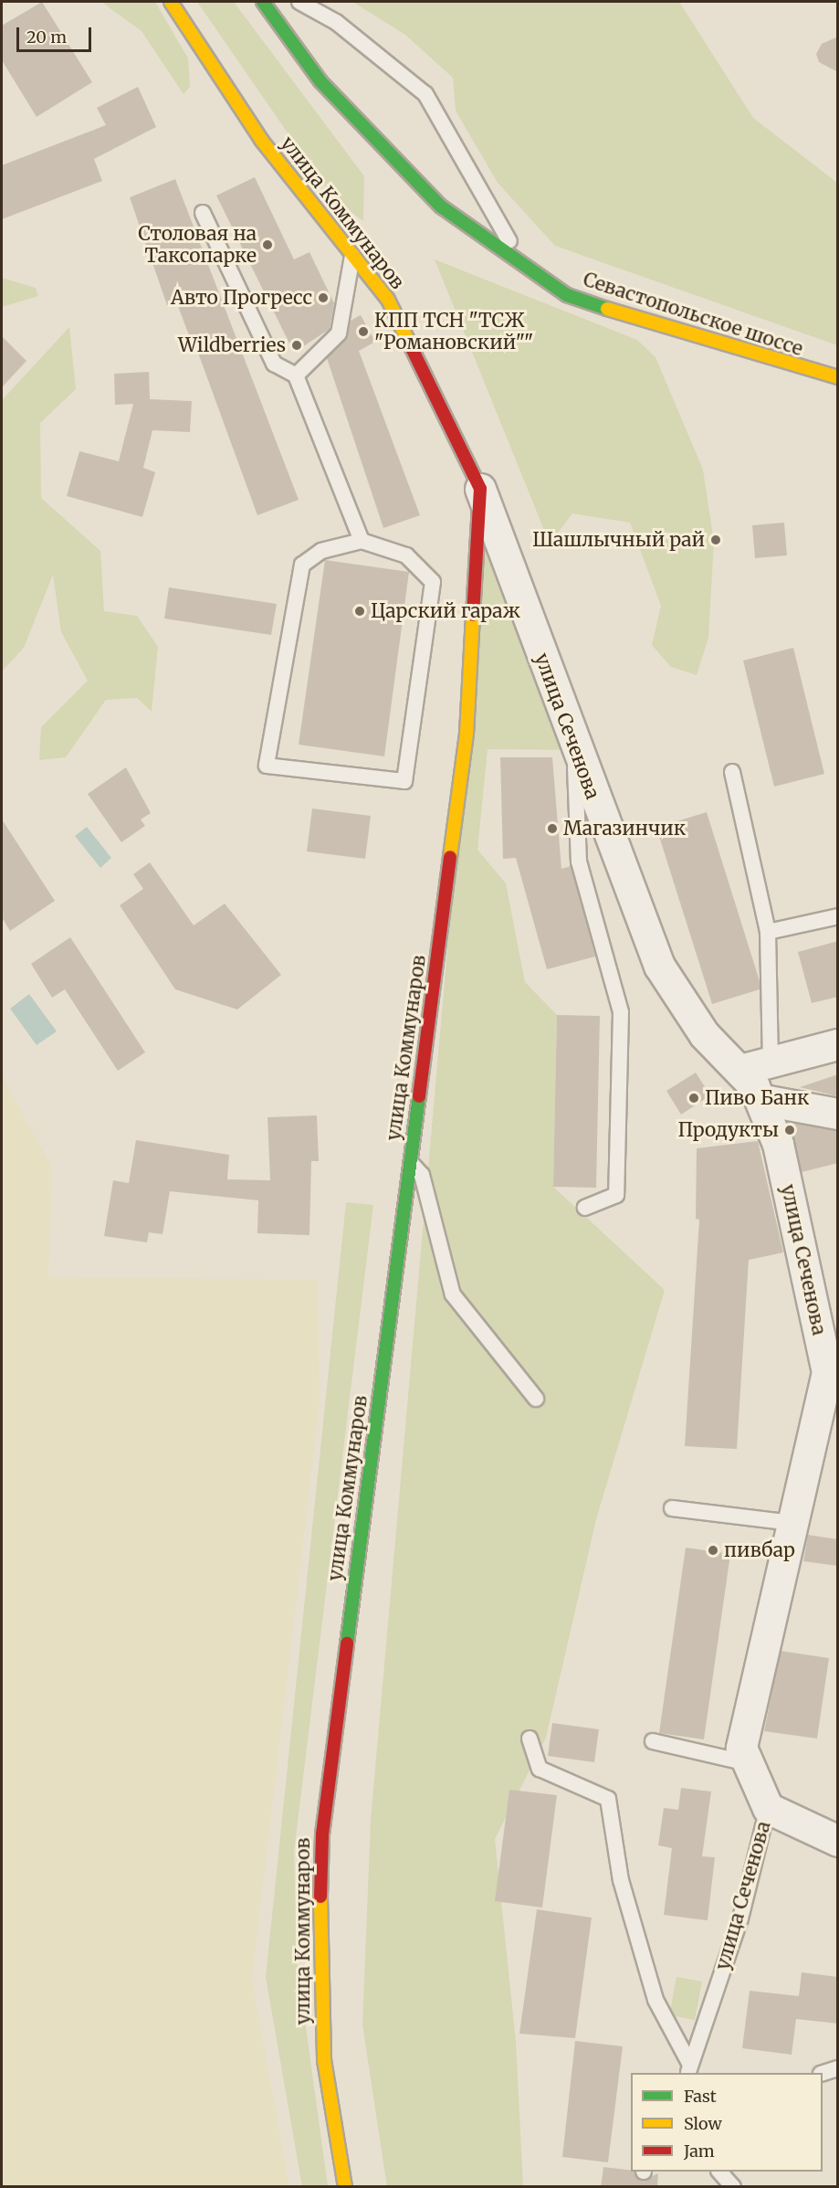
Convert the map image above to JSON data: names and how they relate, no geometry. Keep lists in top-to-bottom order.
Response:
{
  "streets": {
    "main road": ["улица Коммунаров", "Севастопольское шоссе"],
    "street": ["улица Сеченова"]
  },
  "crossings": [
    ["улица Коммунаров", "улица Сеченова"]
  ],
  "places": [
    "Столовая на Таксопарке",
    "Авто Прогресс",
    "КПП ТСН \"ТСЖ \"Романовский\"\"",
    "Wildberries",
    "Шашлычный рай",
    "Царский гараж",
    "Магазинчик",
    "Пиво Банк",
    "Продукты",
    "пивбар"
  ],
  "legend": ["Fast", "Slow", "Jam"],
  "scale_bar": "20 m"
}
